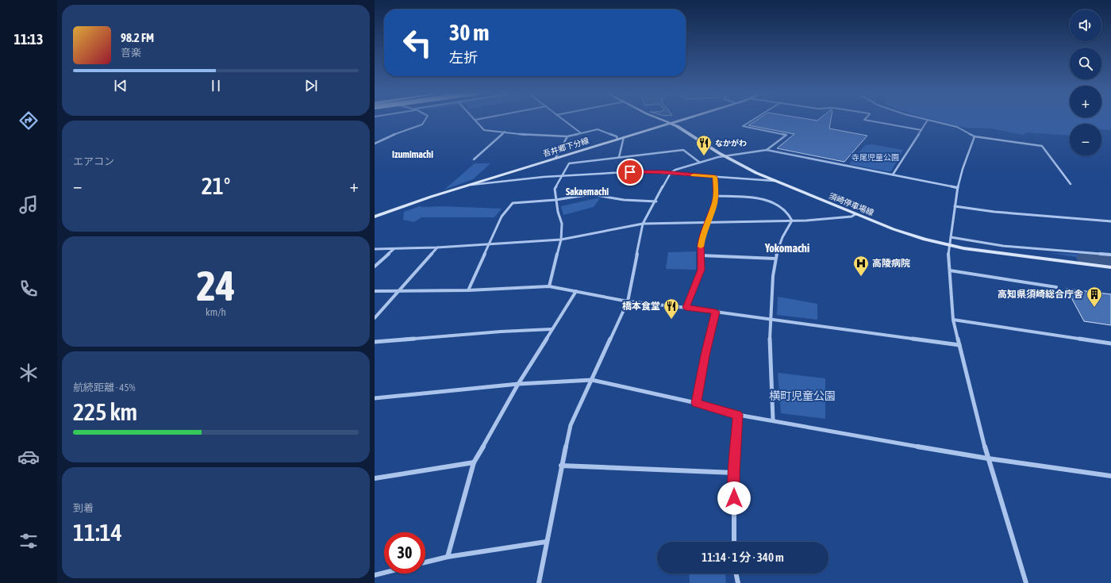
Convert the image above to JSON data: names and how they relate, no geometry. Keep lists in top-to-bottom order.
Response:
{
  "streets": {
    "main road": ["吾井郷下分線", "須崎停車場線"]
  },
  "crossings": [
    ["吾井郷下分線", "須崎停車場線"]
  ],
  "districts": ["Izumimachi", "Sakaemachi", "Yokomachi"],
  "parks": ["寺尾児童公園", "横町児童公園"],
  "places": {
    "restaurant": ["なかがわ", "橋本食堂"],
    "hospital": ["高陵病院"],
    "building": ["高知県須崎総合庁舎"]
  },
  "page": {
    "tabs": "11:13",
    "map_buttons": ["+", "−"],
    "turn": ["30 m", "左折"],
    "song": ["98.2 FM", "音楽"],
    "tile": [
      "エアコン",
      ["24", "km/h"],
      ["航続距離 · 45%", "225 km"],
      ["到着", "11:14"]
    ],
    "heat": ["−", "21°", "+"],
    "limit": "30",
    "trip": "11:14 · 1 分 · 340 m"
  }
}
